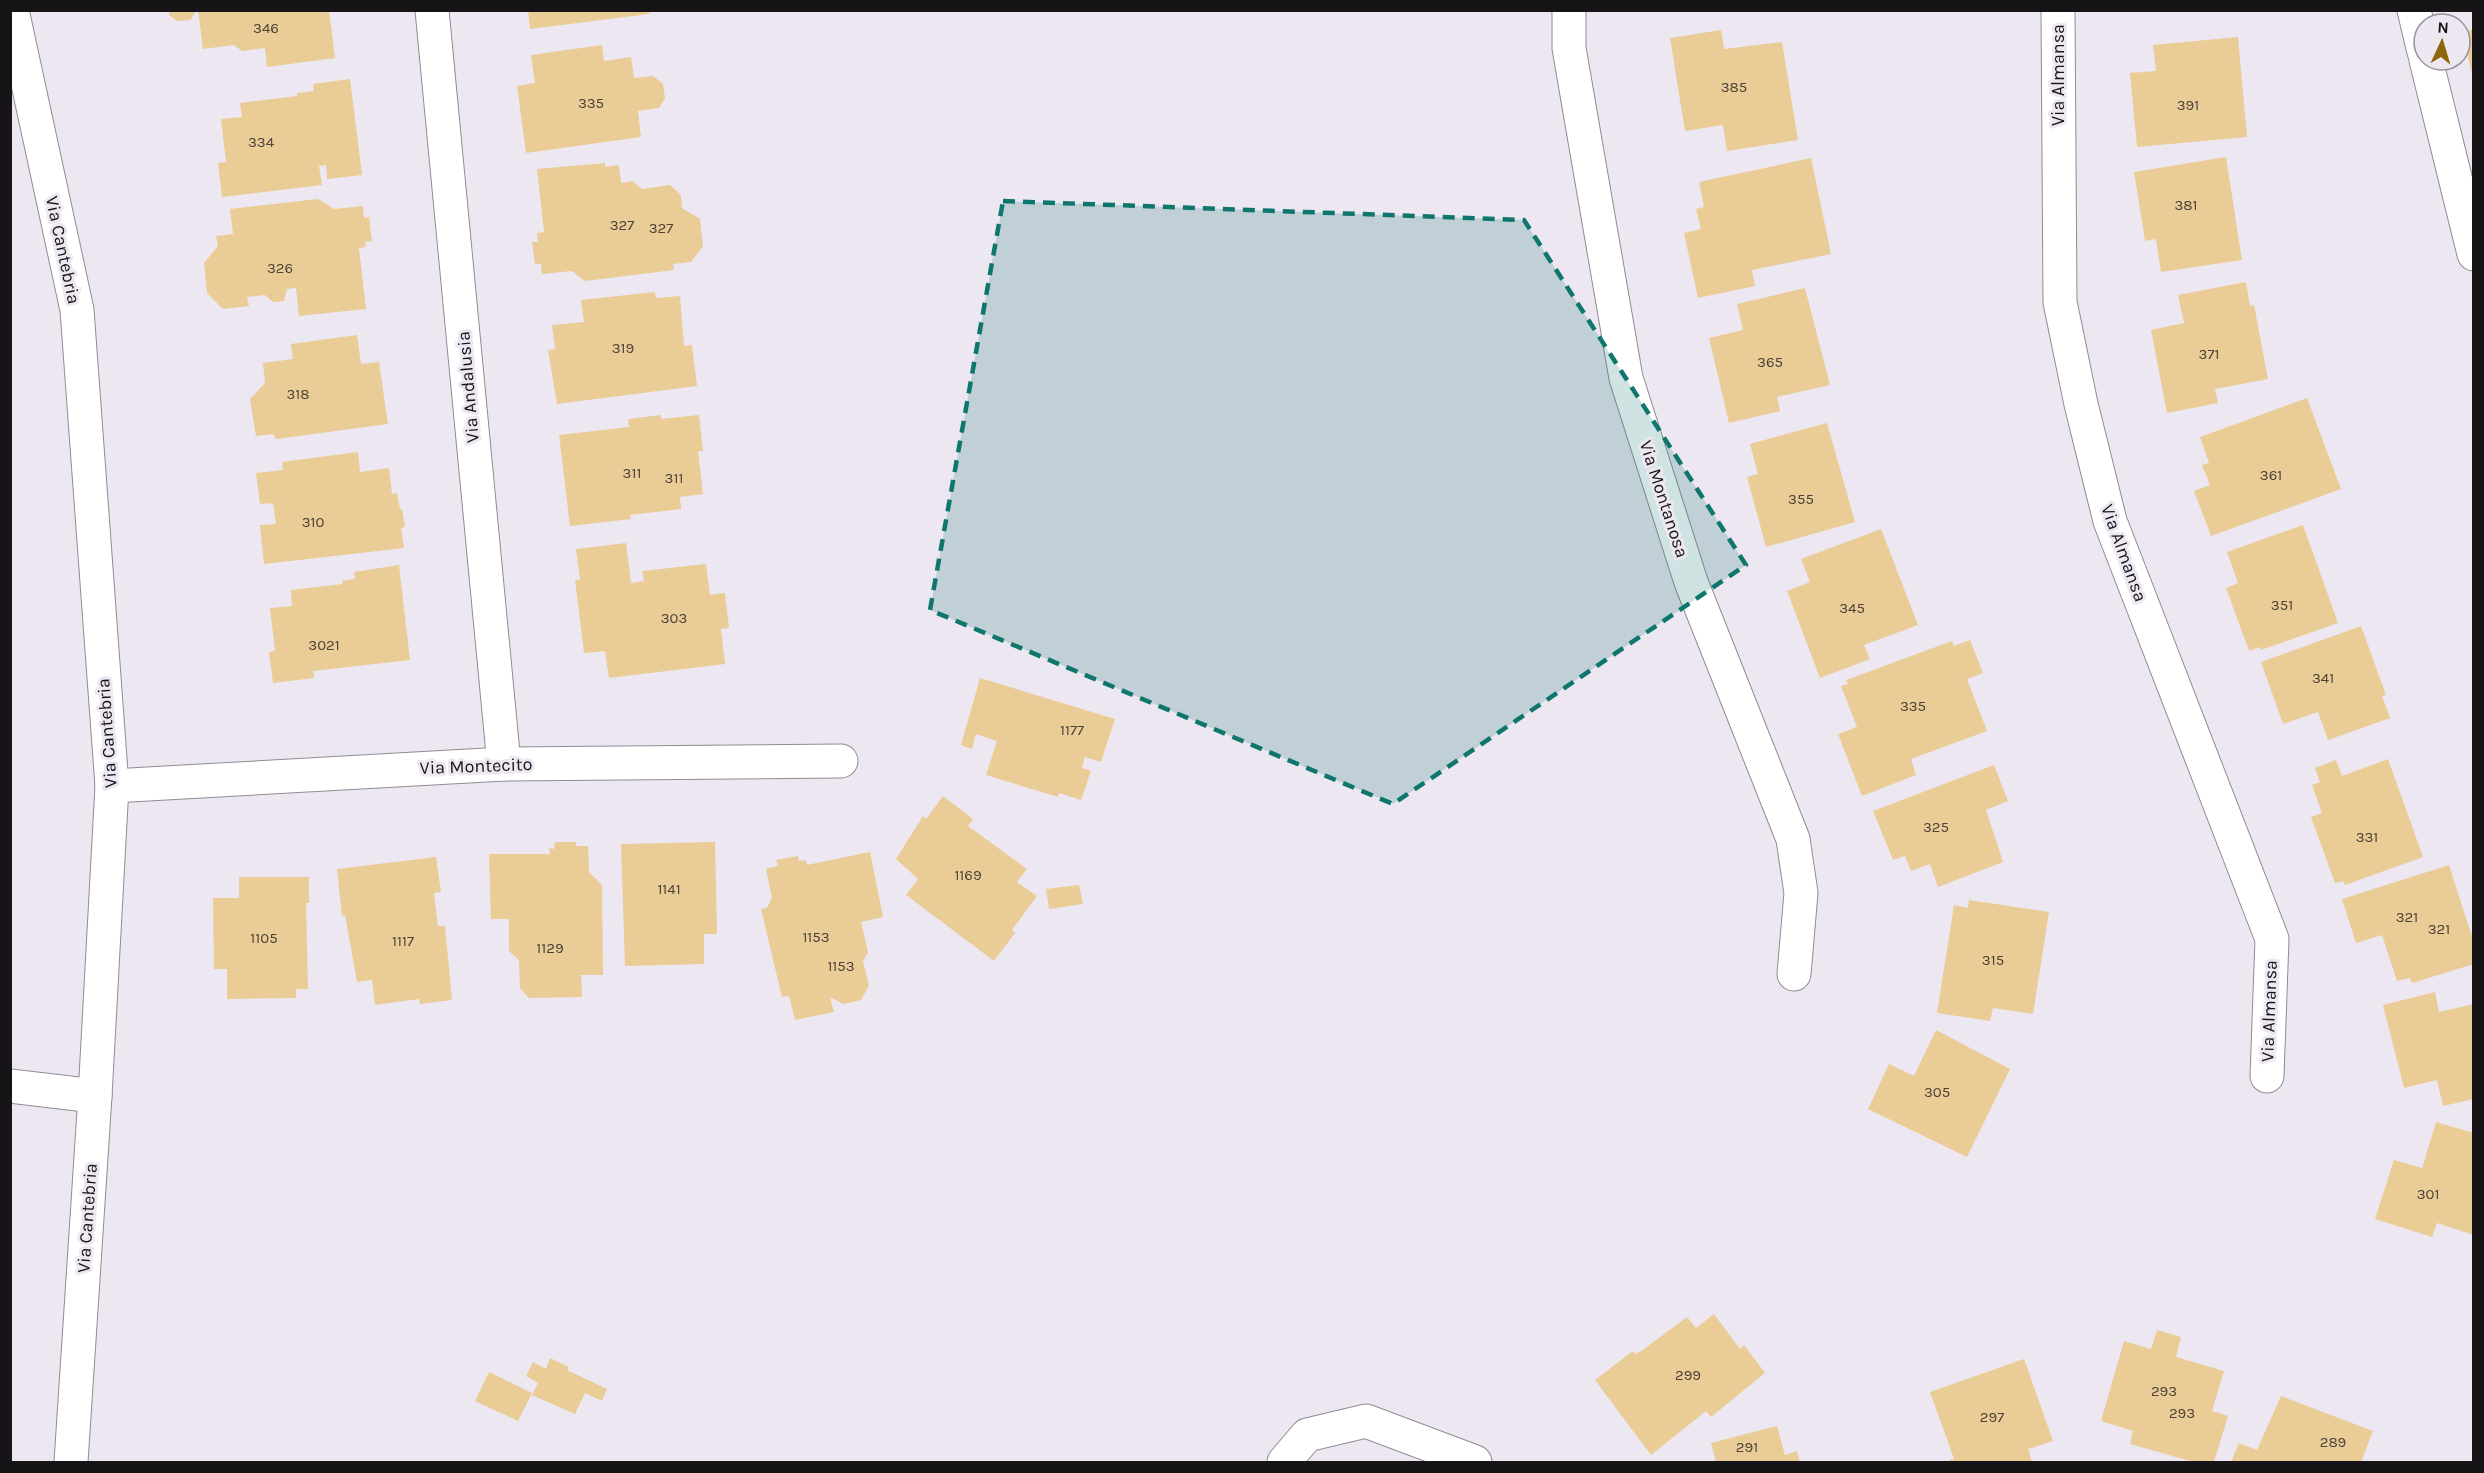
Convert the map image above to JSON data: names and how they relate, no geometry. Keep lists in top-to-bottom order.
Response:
{
  "streets": {
    "street": [
      "Via Almansa",
      "Via Cantebria",
      "Via Andalusia",
      "Via Montanosa",
      "Via Montecito"
    ]
  },
  "crossings": [
    ["Via Cantebria", "Via Montecito"],
    ["Via Andalusia", "Via Montecito"]
  ],
  "house_numbers": [
    "346",
    "385",
    "335",
    "391",
    "334",
    "381",
    "327",
    "327",
    "326",
    "319",
    "371",
    "365",
    "318",
    "311",
    "361",
    "311",
    "355",
    "310",
    "351",
    "345",
    "303",
    "3021",
    "341",
    "335",
    "1177",
    "325",
    "331",
    "1169",
    "1141",
    "321",
    "321",
    "1153",
    "1105",
    "1117",
    "1129",
    "315",
    "1153",
    "305",
    "301",
    "299",
    "293",
    "293",
    "297",
    "289",
    "291"
  ],
  "north": "top"
}
